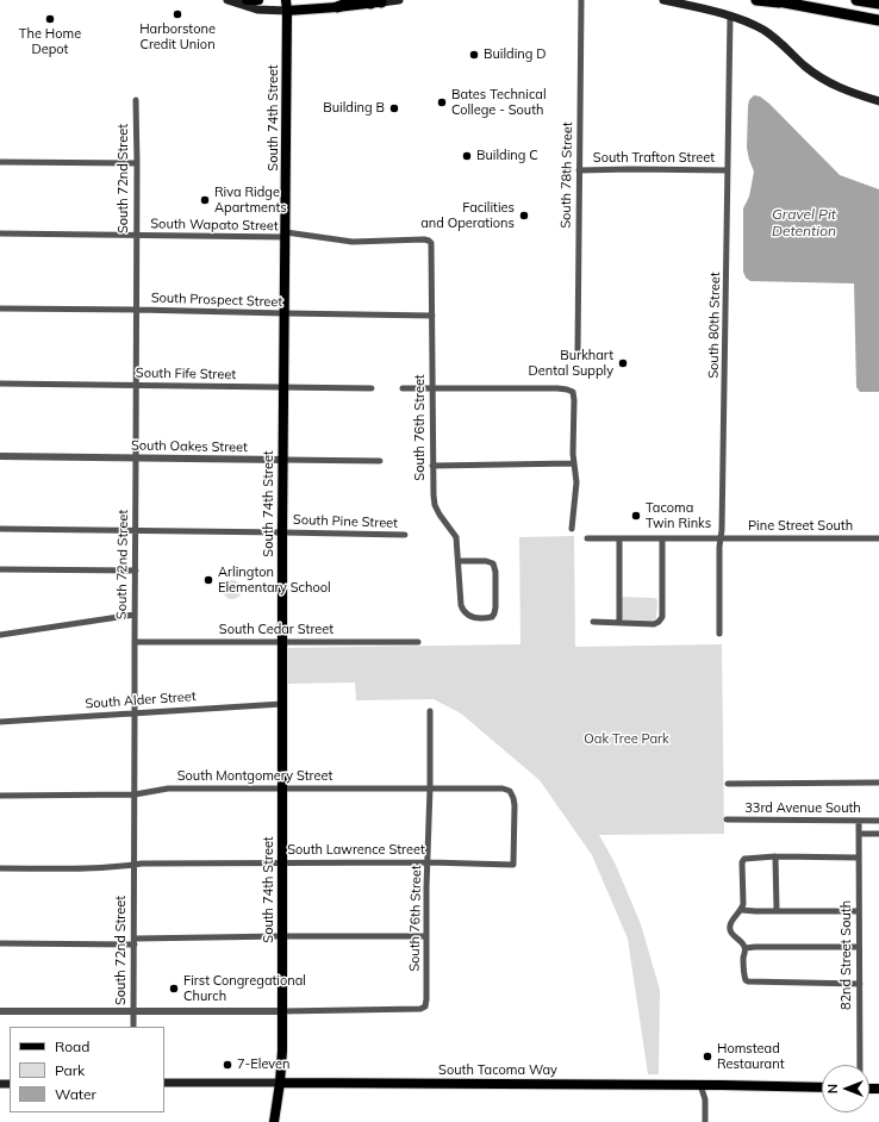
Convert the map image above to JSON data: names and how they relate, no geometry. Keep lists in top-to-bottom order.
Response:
{
  "streets": {
    "main road": ["South 74th Street", "South Tacoma Way"],
    "street": [
      "South Trafton Street",
      "South 78th Street",
      "South 72nd Street",
      "South Wapato Street",
      "South Prospect Street",
      "South 80th Street",
      "South Fife Street",
      "South 76th Street",
      "South Oakes Street",
      "South Pine Street",
      "Pine Street South",
      "South Cedar Street",
      "South Alder Street",
      "South Montgomery Street",
      "33rd Avenue South",
      "South Lawrence Street",
      "82nd Street South"
    ]
  },
  "crossings": [
    ["South 74th Street", "South Wapato Street"],
    ["South 74th Street", "South Prospect Street"],
    ["South 74th Street", "South Fife Street"],
    ["South 74th Street", "South 76th Street"],
    ["South 74th Street", "South Oakes Street"],
    ["South 74th Street", "South Pine Street"],
    ["South 74th Street", "South Cedar Street"],
    ["South 74th Street", "South Alder Street"],
    ["South 74th Street", "South Montgomery Street"],
    ["South 74th Street", "South Lawrence Street"],
    ["South 74th Street", "South Tacoma Way"],
    ["South Trafton Street", "South 78th Street"],
    ["South Trafton Street", "South 80th Street"],
    ["South 72nd Street", "South Wapato Street"],
    ["South 72nd Street", "South Prospect Street"],
    ["South 72nd Street", "South Fife Street"],
    ["South 72nd Street", "South Oakes Street"],
    ["South 72nd Street", "South Pine Street"],
    ["South 72nd Street", "South Cedar Street"],
    ["South 72nd Street", "South Alder Street"],
    ["South 72nd Street", "South Montgomery Street"],
    ["South 72nd Street", "South Lawrence Street"],
    ["South Wapato Street", "South 76th Street"],
    ["South Prospect Street", "South 76th Street"],
    ["South 80th Street", "Pine Street South"],
    ["South 76th Street", "South Montgomery Street"],
    ["South 76th Street", "South Lawrence Street"],
    ["South Montgomery Street", "South Lawrence Street"],
    ["33rd Avenue South", "82nd Street South"]
  ],
  "water": ["Gravel Pit Detention"],
  "parks": ["Oak Tree Park"],
  "places": [
    "Harborstone Credit Union",
    "The Home Depot",
    "Building D",
    "Bates Technical College - South",
    "Building B",
    "Building C",
    "Riva Ridge Apartments",
    "Facilities and Operations",
    "Burkhart Dental Supply",
    "Tacoma Twin Rinks",
    "Arlington Elementary School",
    "First Congregational Church",
    "Homstead Restaurant",
    "7-Eleven"
  ],
  "legend": ["Road", "Park", "Water"],
  "north": "left"
}
